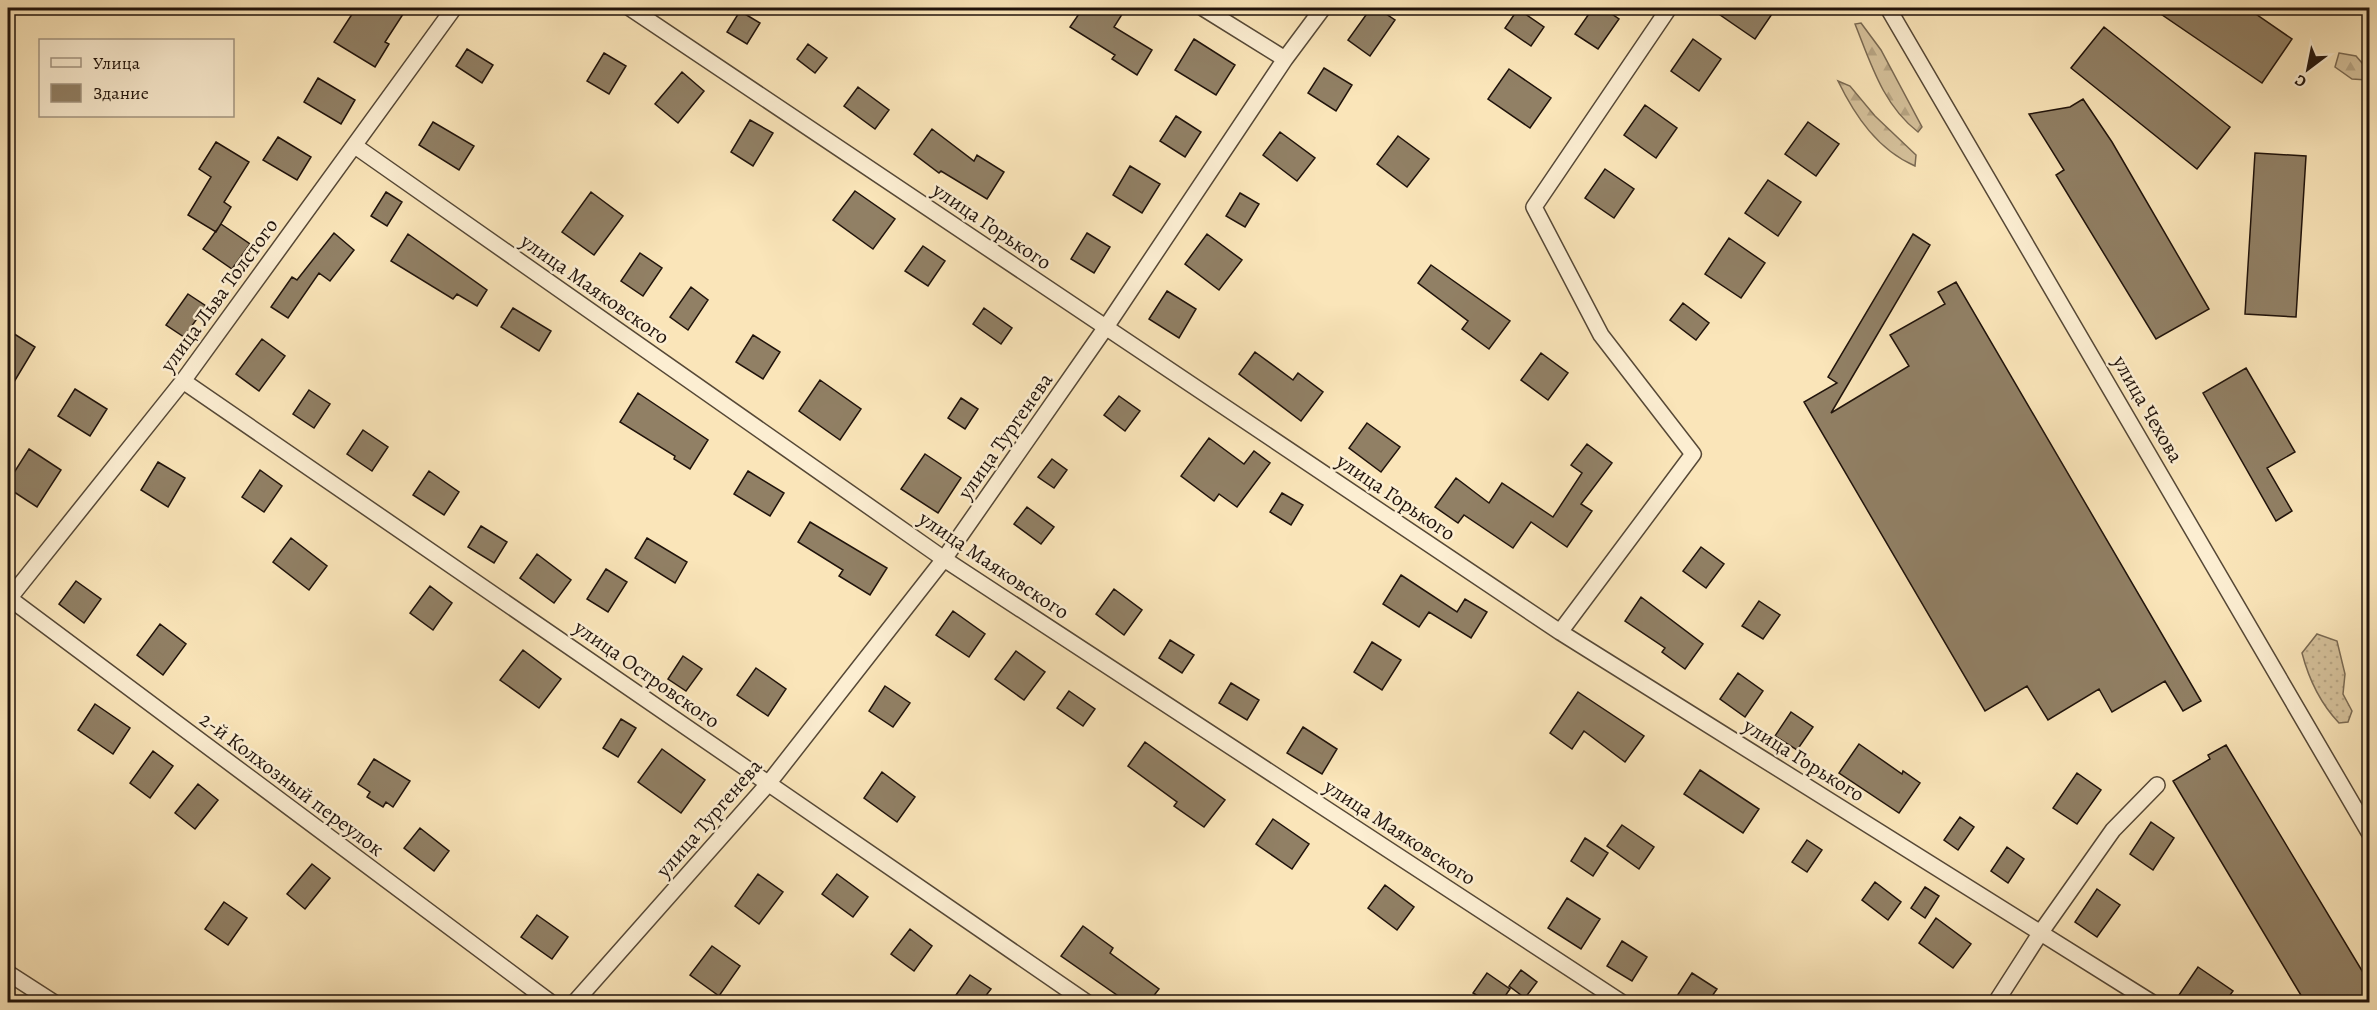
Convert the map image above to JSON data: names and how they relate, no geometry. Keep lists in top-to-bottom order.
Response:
{
  "streets": {
    "street": [
      "улица Горького",
      "улица Маяковского",
      "улица Льва Толстого",
      "улица Чехова",
      "улица Тургенева",
      "улица Островского",
      "2-й Колхозный переулок"
    ]
  },
  "crossings": [
    ["улица Горького", "улица Тургенева"],
    ["улица Маяковского", "улица Льва Толстого"],
    ["улица Маяковского", "улица Тургенева"],
    ["улица Льва Толстого", "улица Островского"],
    ["улица Льва Толстого", "2-й Колхозный переулок"],
    ["улица Тургенева", "улица Островского"]
  ],
  "legend": ["Улица", "Здание"],
  "north": "bottom left"
}
